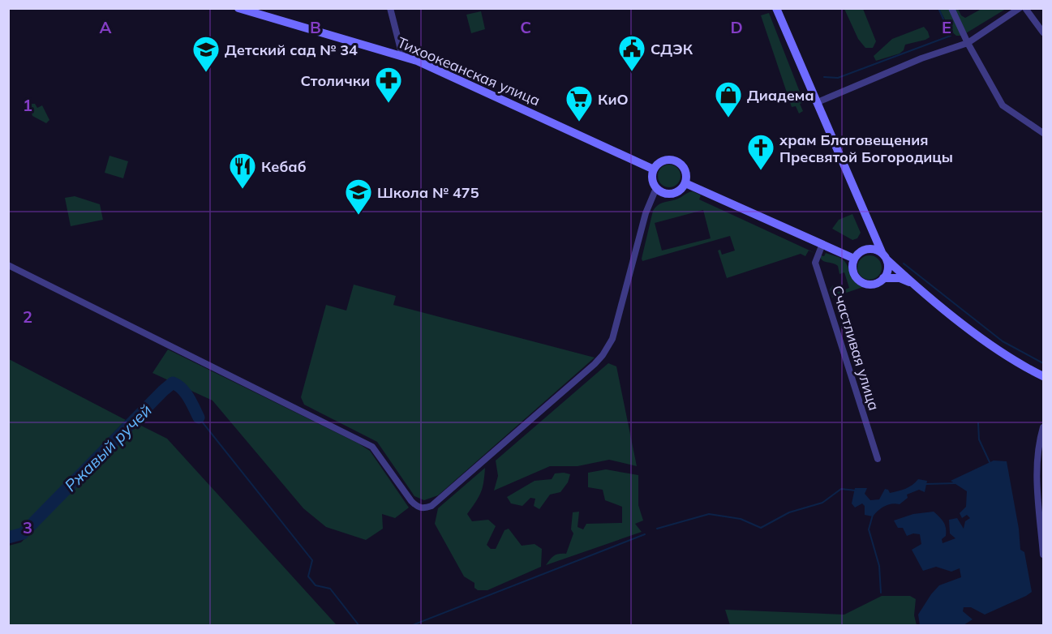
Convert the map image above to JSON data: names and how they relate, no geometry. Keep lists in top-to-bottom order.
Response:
{
  "streets": {
    "street": ["Тихоокеанская улица", "Счастливая улица"]
  },
  "water": ["Ржавый ручей"],
  "places": {
    "public building": ["СДЭК"],
    "school or university": ["Детский сад № 34", "Школа № 475"],
    "pharmacy": ["Столички"],
    "shop": ["Диадема"],
    "supermarket": ["КиО"],
    "church": ["храм Благовещения Пресвятой Богородицы"],
    "restaurant": ["Кебаб"]
  },
  "grid": {
    "columns": [
      "A",
      "B",
      "C",
      "D",
      "E"
    ],
    "rows": ["1", "2", "3"]
  }
}
